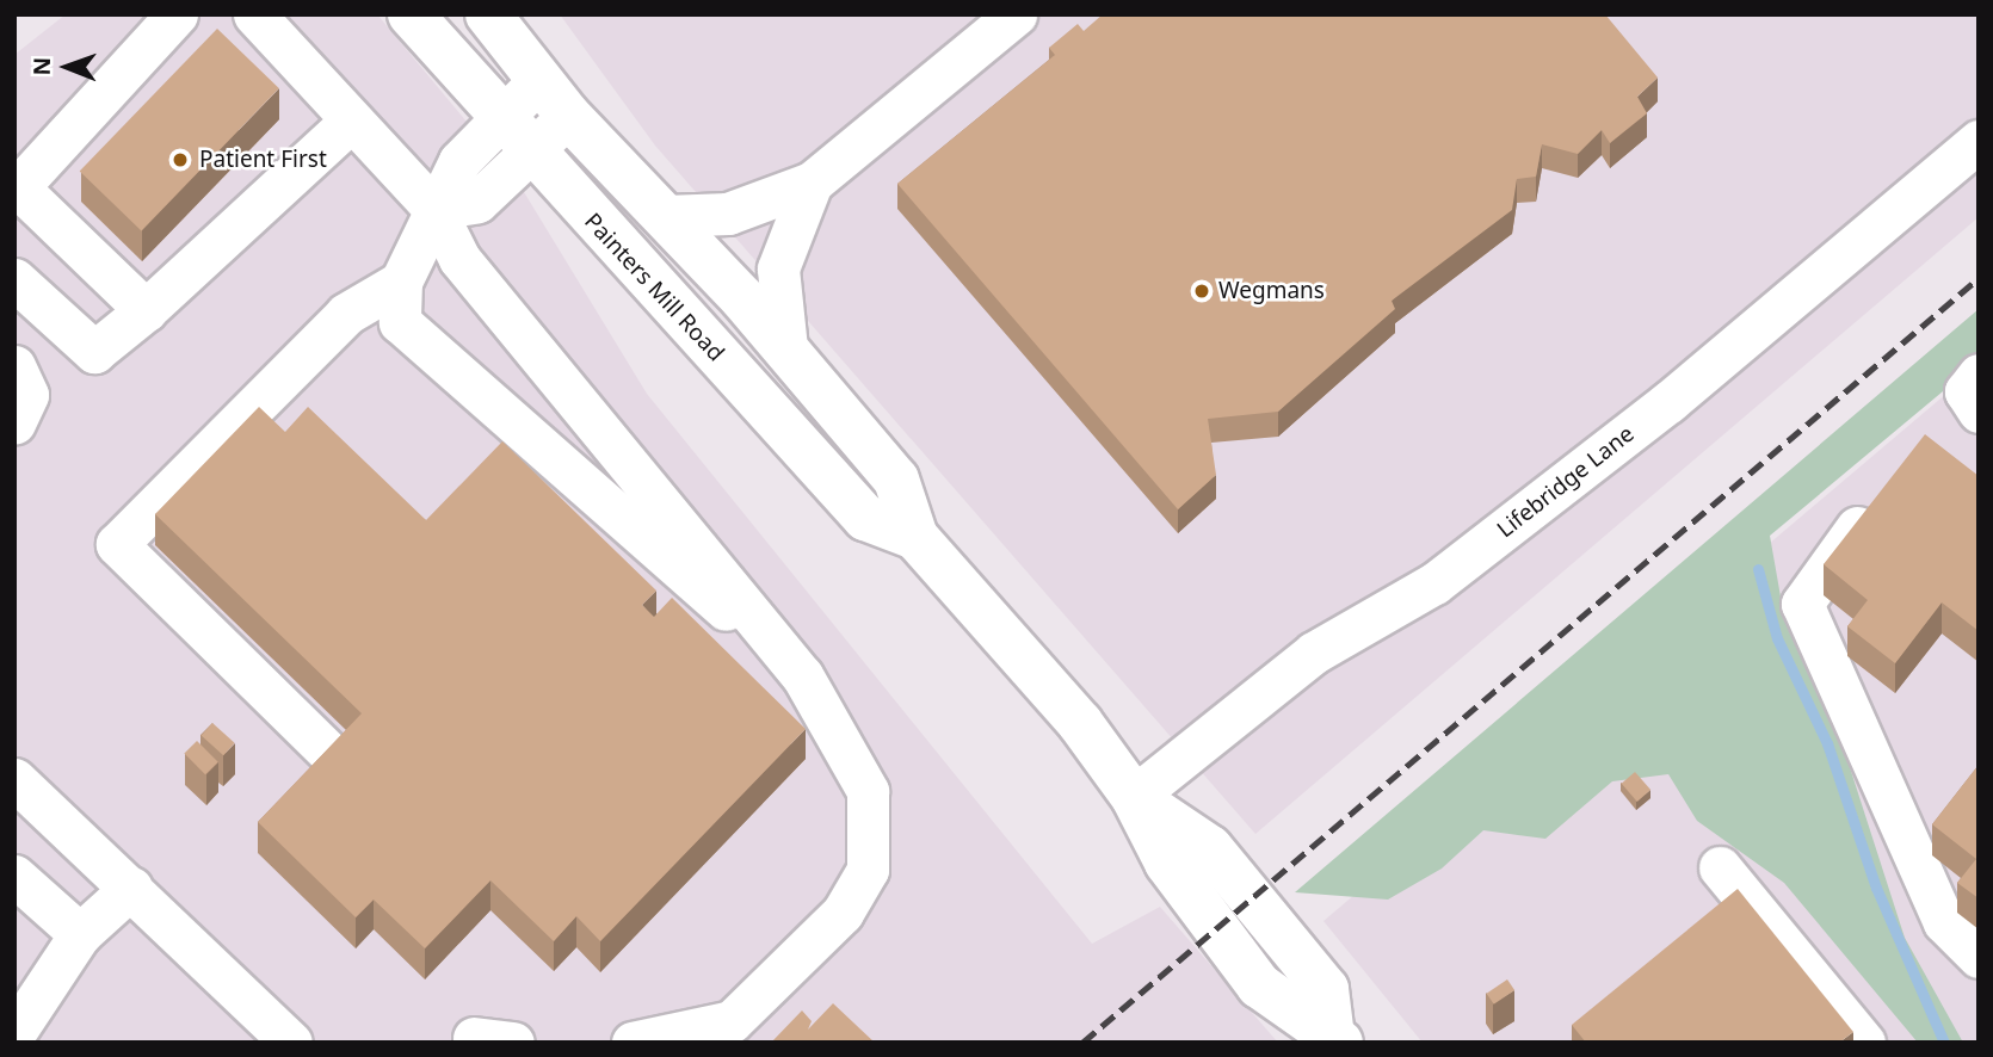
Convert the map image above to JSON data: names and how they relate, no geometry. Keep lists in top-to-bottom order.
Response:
{
  "streets": {
    "main road": ["Painters Mill Road"],
    "street": ["Lifebridge Lane"]
  },
  "crossings": [
    ["Painters Mill Road", "Lifebridge Lane"]
  ],
  "places": ["Patient First", "Wegmans"],
  "north": "left"
}
